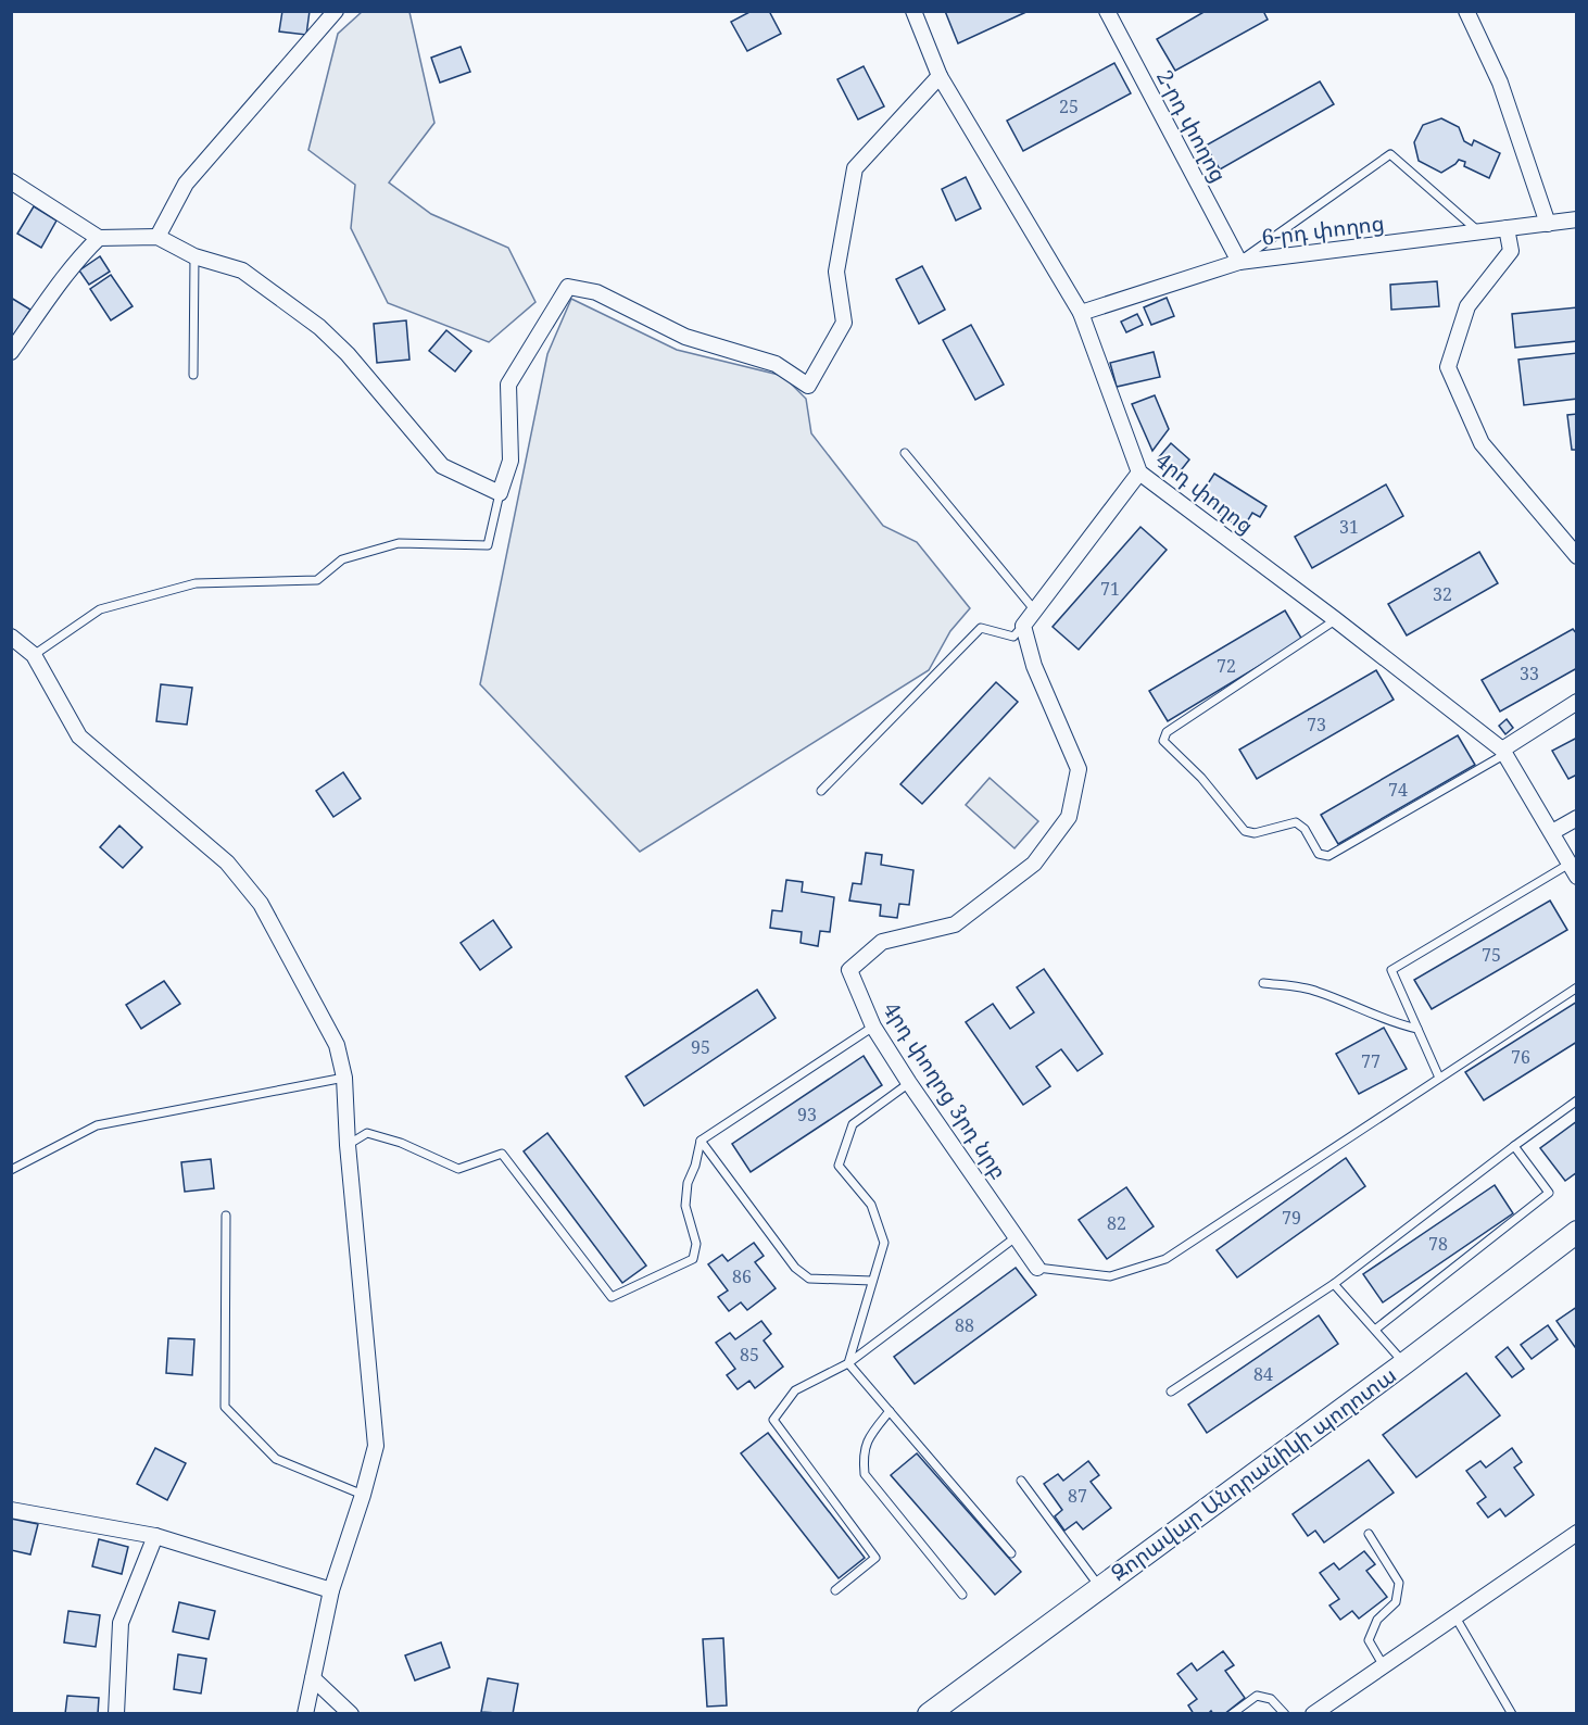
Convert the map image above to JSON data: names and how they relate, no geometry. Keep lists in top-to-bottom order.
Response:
{
  "streets": {
    "main road": ["Զորավար Անդրանիկի պողոտա"],
    "street": [
      "2-րդ փողոց",
      "6-րդ փողոց",
      "4րդ փողոց",
      "4րդ փողոց 3րդ նրբ"
    ]
  },
  "crossings": [
    ["2-րդ փողոց", "6-րդ փողոց"],
    ["6-րդ փողոց", "4րդ փողոց"]
  ],
  "house_numbers": [
    "25",
    "31",
    "71",
    "32",
    "72",
    "33",
    "73",
    "74",
    "75",
    "95",
    "76",
    "77",
    "93",
    "79",
    "82",
    "78",
    "86",
    "88",
    "85",
    "84",
    "87"
  ]
}
